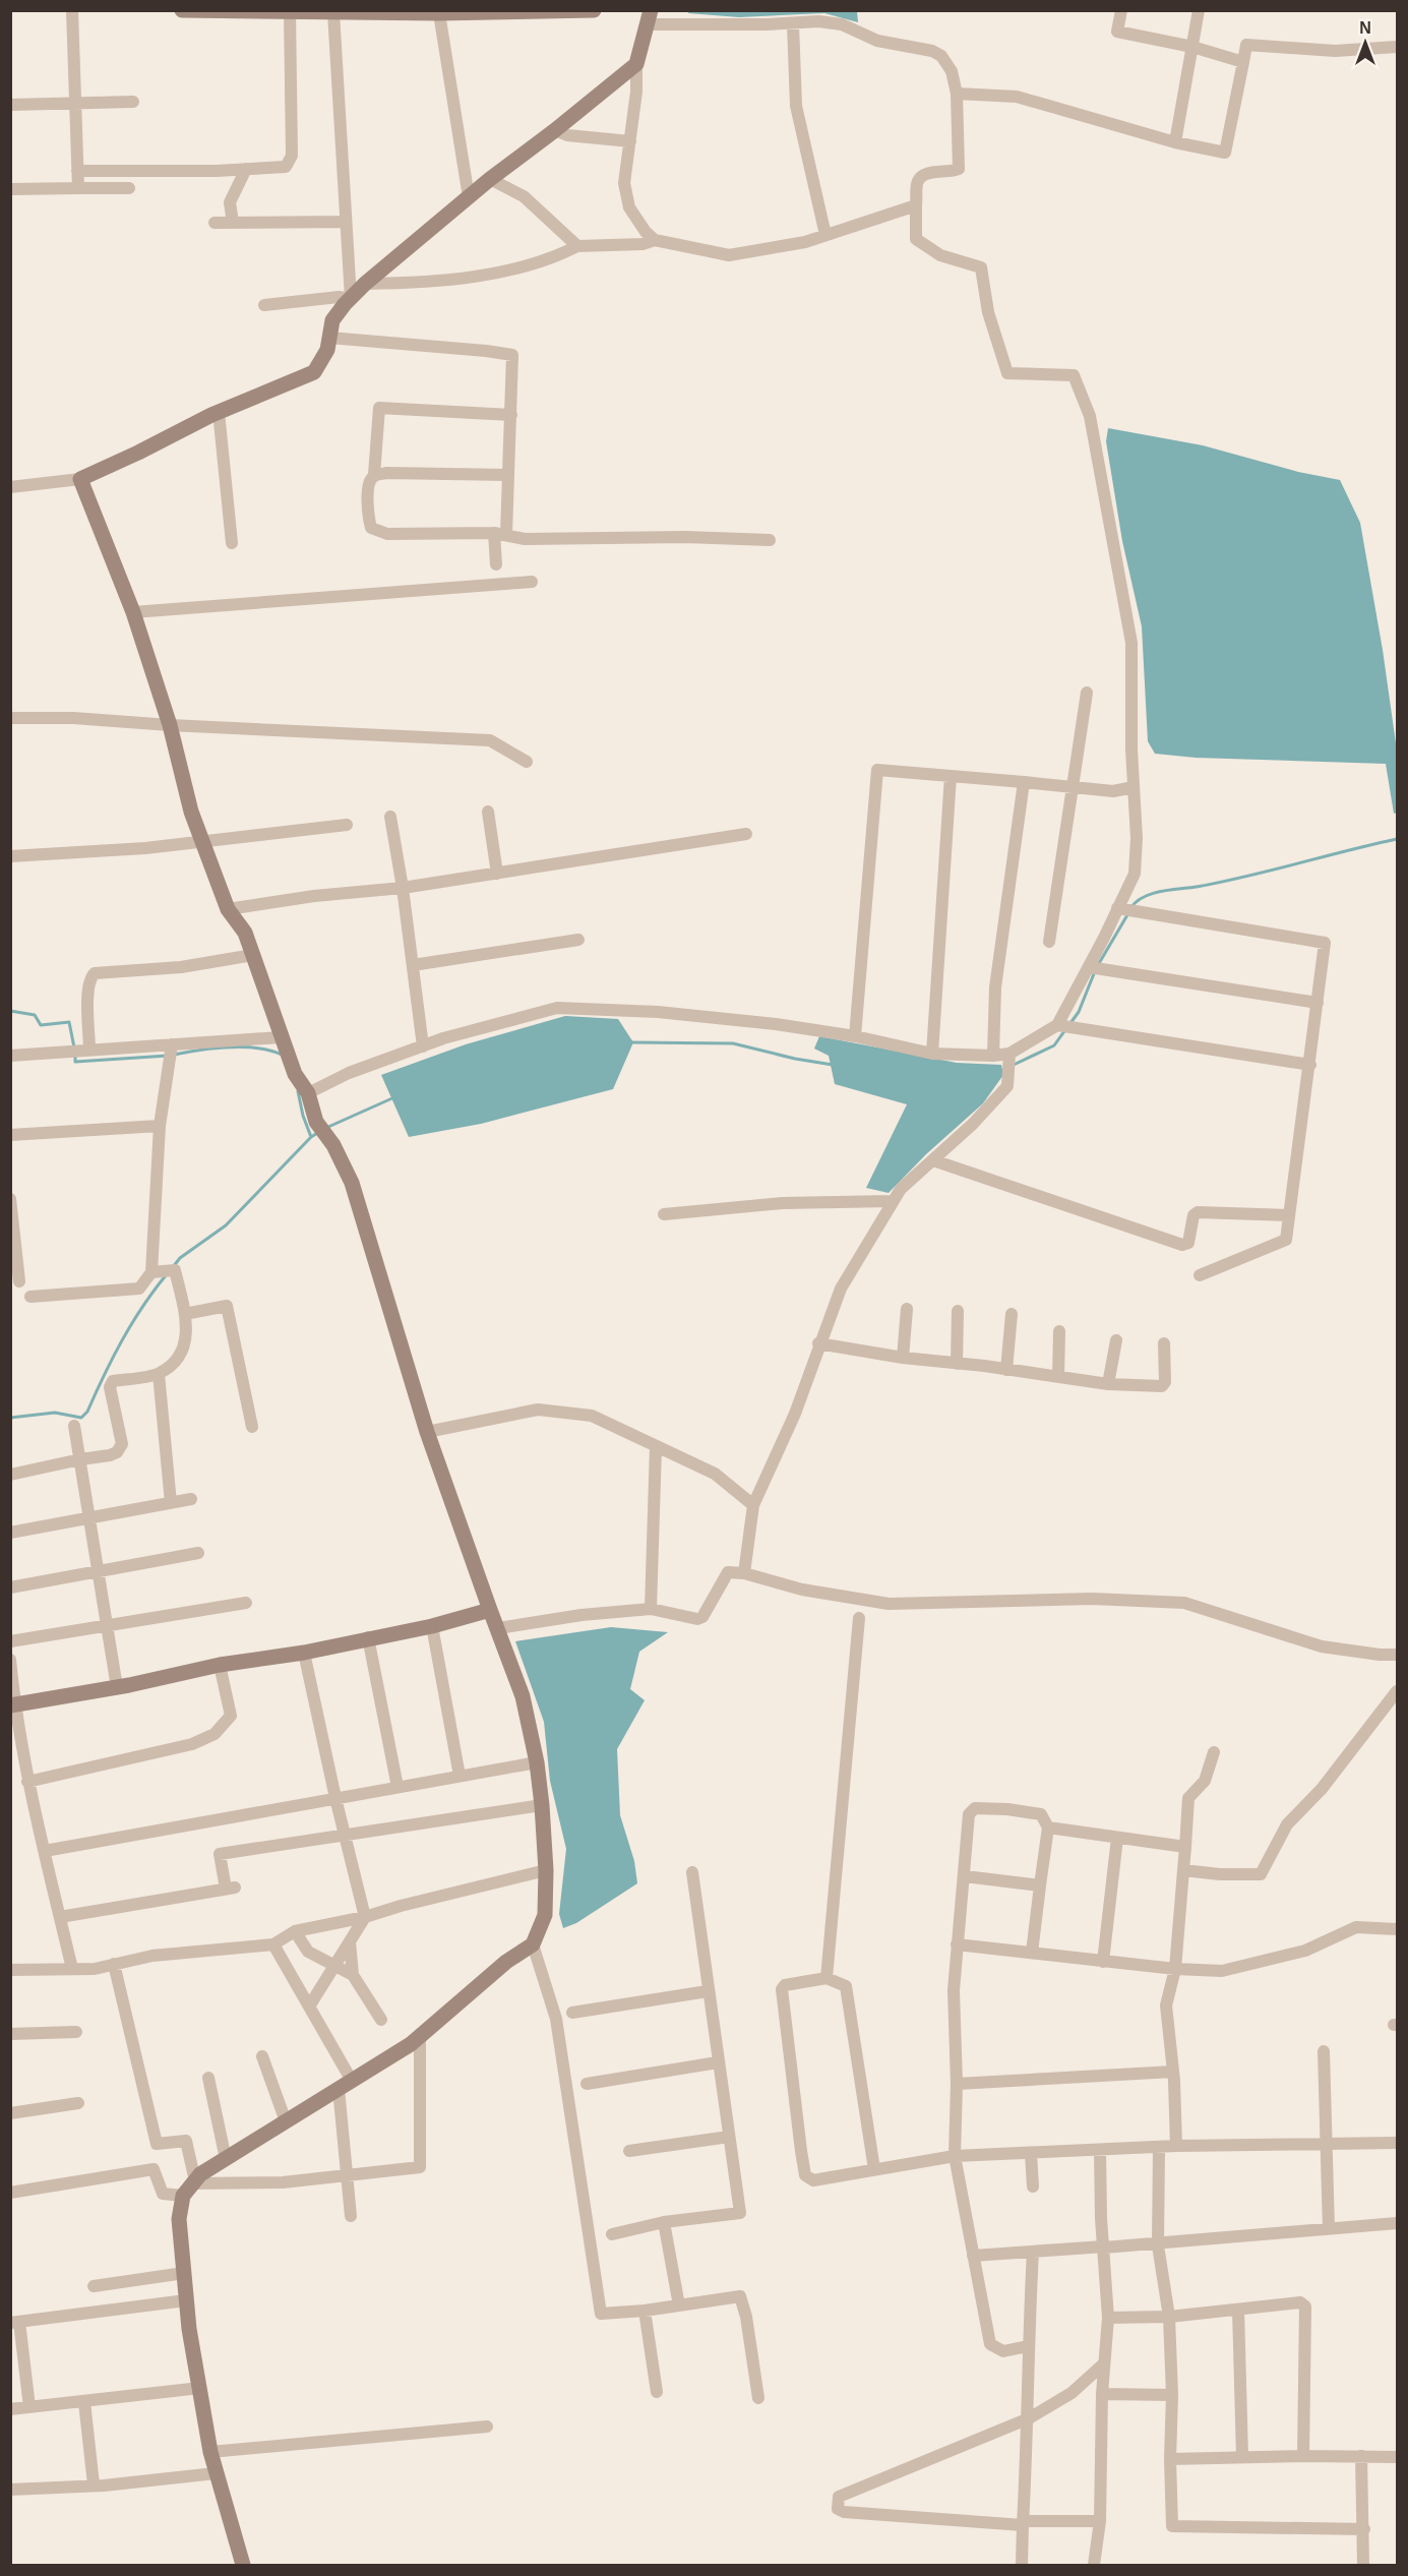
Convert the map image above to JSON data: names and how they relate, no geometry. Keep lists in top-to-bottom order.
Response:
{
  "north": "top"
}
